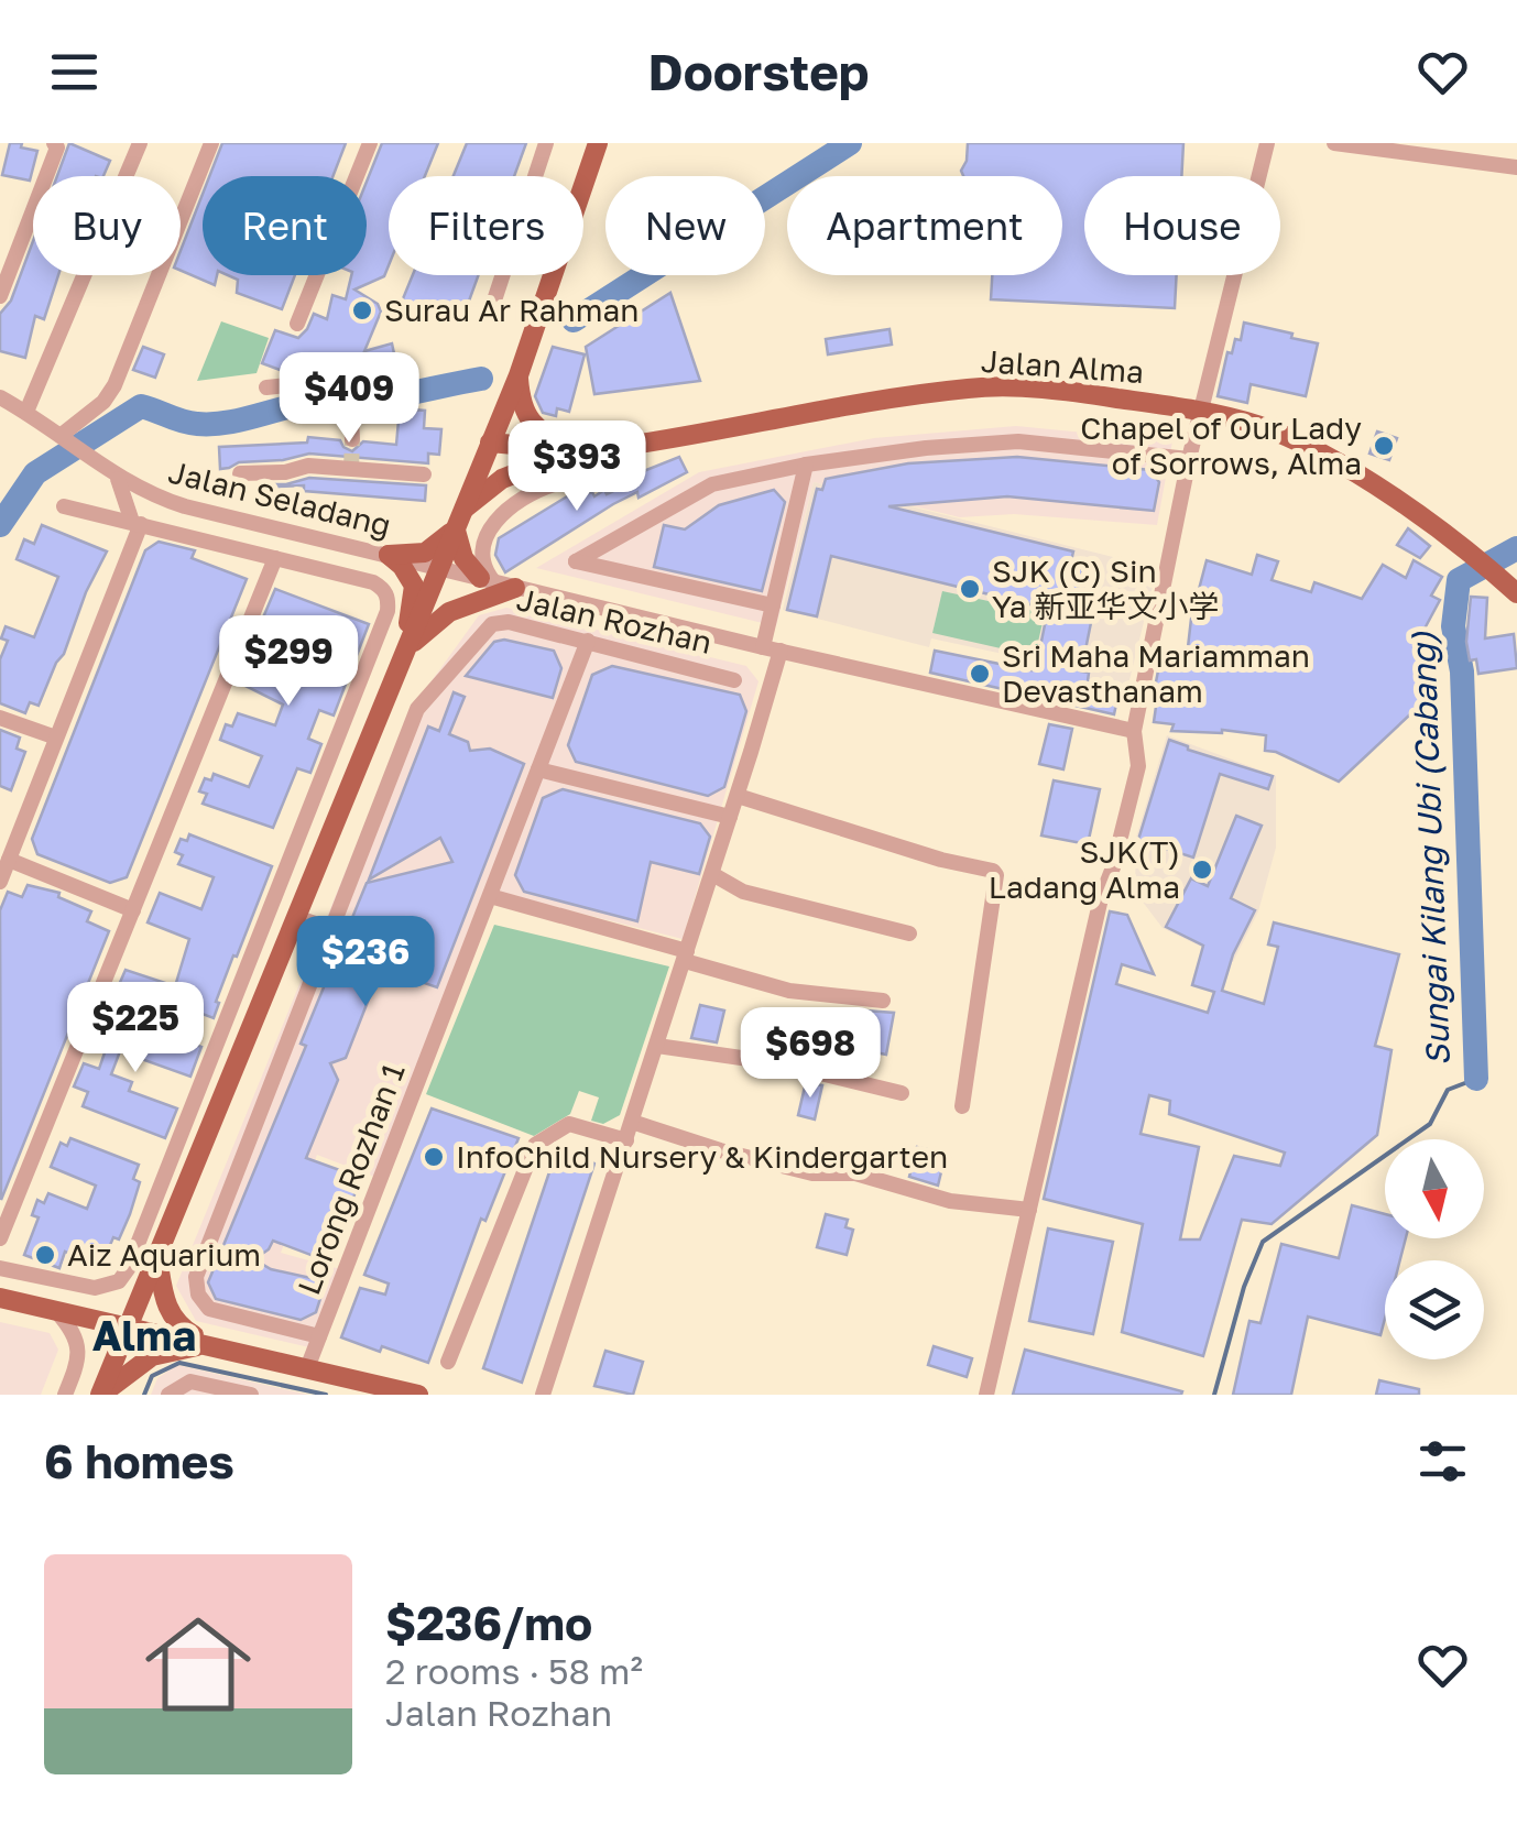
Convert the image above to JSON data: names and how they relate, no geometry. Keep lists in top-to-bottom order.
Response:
{
  "streets": {
    "main road": ["Jalan Alma"],
    "street": ["Jalan Seladang", "Jalan Rozhan", "Lorong Rozhan 1"]
  },
  "crossings": [
    ["Jalan Rozhan", "Lorong Rozhan 1"]
  ],
  "districts": ["Alma"],
  "water": ["Sungai Kilang Ubi (Cabang)"],
  "places": [
    "Surau Ar Rahman",
    "Chapel of Our Lady of Sorrows, Alma",
    "SJK (C) Sin Ya 新亚华文小学",
    "Sri Maha Mariamman Devasthanam",
    "SJK(T) Ladang Alma",
    "InfoChild Nursery & Kindergarten",
    "Aiz Aquarium"
  ],
  "north": "bottom",
  "page": {
    "header": "Doorstep",
    "chip": [
      "Buy",
      "Rent",
      "Filters",
      "New",
      "Apartment",
      "House"
    ],
    "price": [
      "$409",
      "$393",
      "$299",
      "$236",
      "$225",
      "$698"
    ],
    "heading": "6 homes",
    "list": [
      {
        "name": "$236/mo",
        "note": "2 rooms · 58 m² · Jalan Rozhan"
      }
    ]
  }
}
